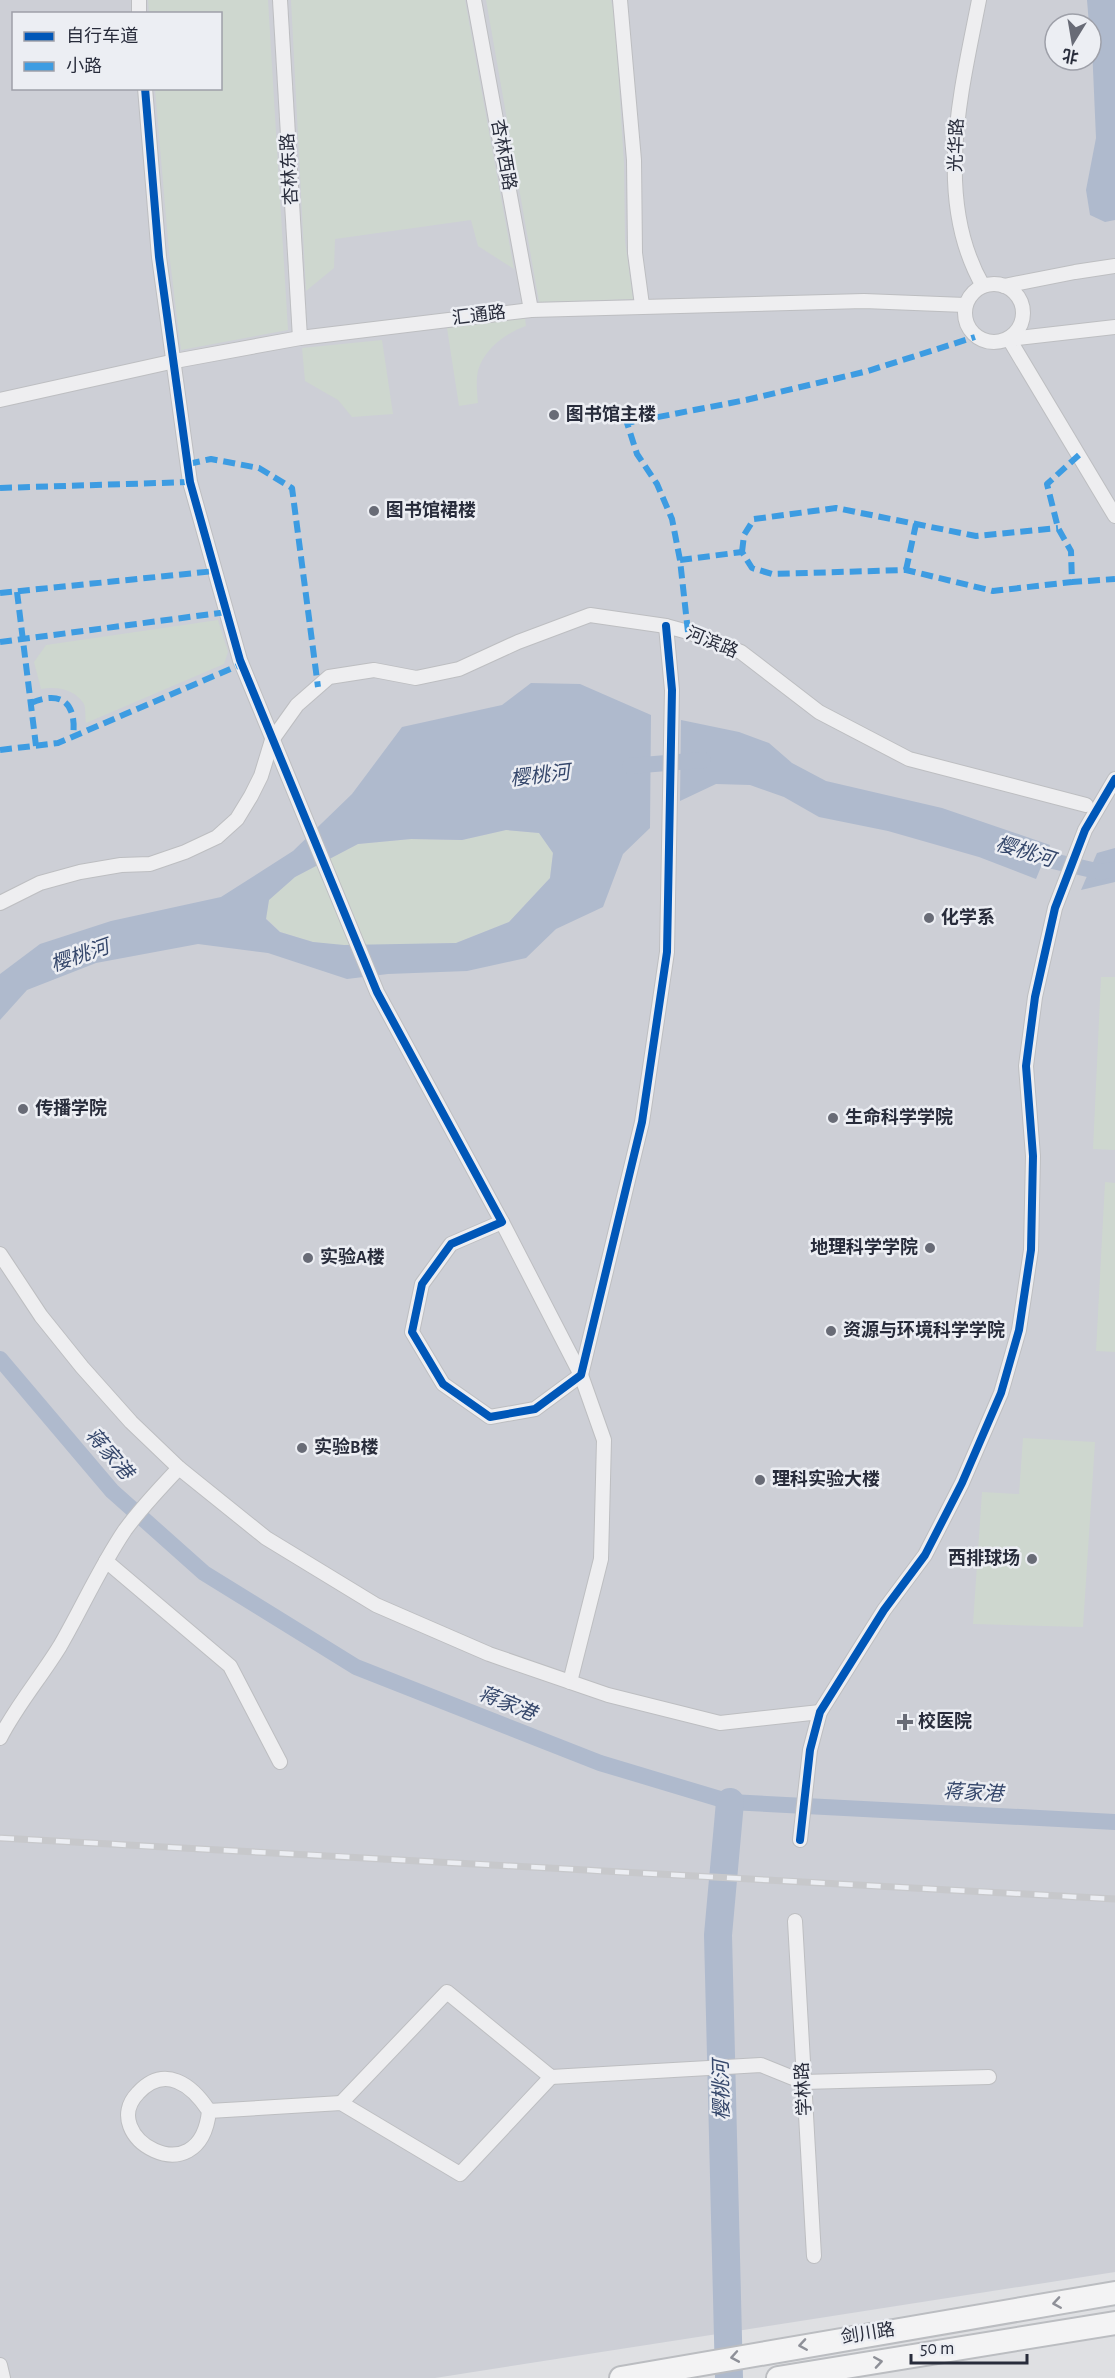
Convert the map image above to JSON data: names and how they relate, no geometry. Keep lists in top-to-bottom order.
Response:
{
  "streets": {
    "main road": ["剑川路"],
    "street": [
      "光华路",
      "杏林西路",
      "杏林东路",
      "汇通路",
      "河滨路",
      "学林路"
    ]
  },
  "crossings": [
    ["光华路", "汇通路"],
    ["杏林西路", "汇通路"],
    ["杏林东路", "汇通路"]
  ],
  "water": ["樱桃河", "蒋家港"],
  "places": {
    "other": [
      "图书馆主楼",
      "图书馆裙楼",
      "化学系",
      "传播学院",
      "生命科学学院",
      "地理科学学院",
      "实验A楼",
      "资源与环境科学学院",
      "实验B楼",
      "理科实验大楼",
      "西排球场"
    ],
    "health": ["校医院"]
  },
  "legend": ["自行车道", "小路"],
  "scale_bar": "50 m",
  "north": "bottom"
}
